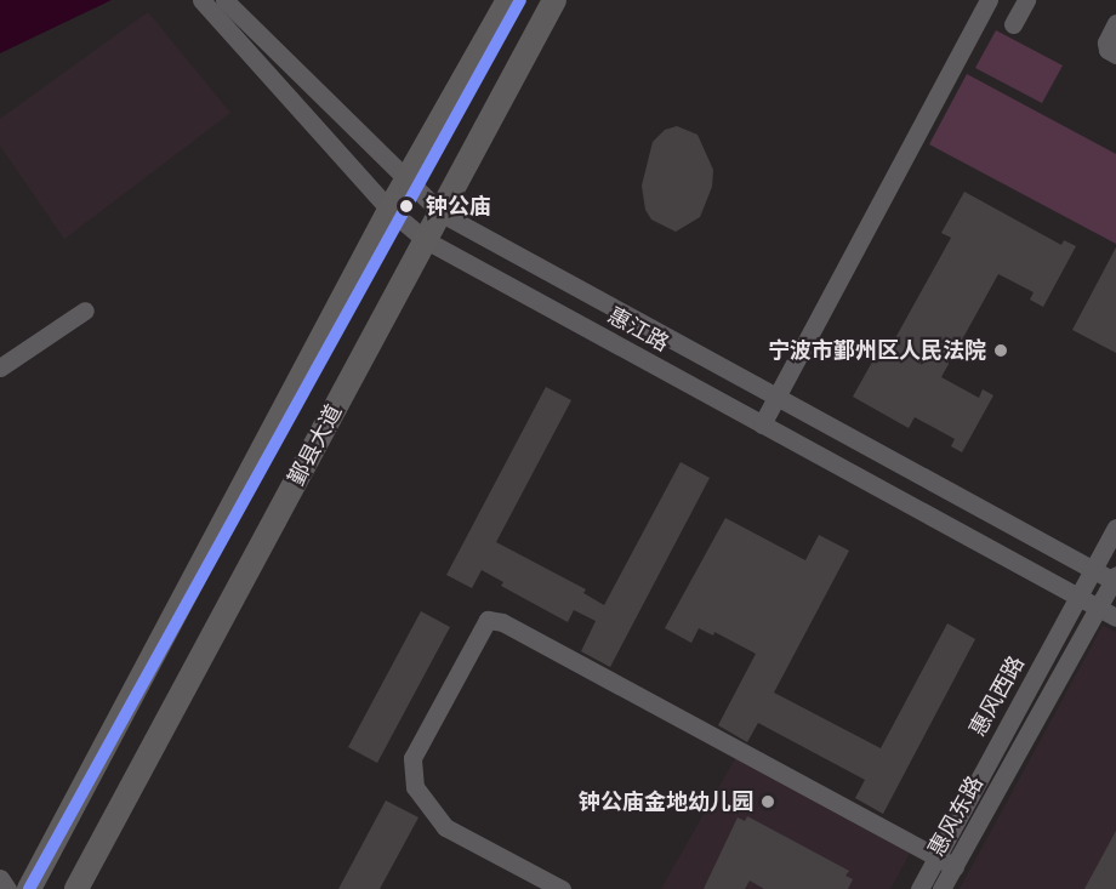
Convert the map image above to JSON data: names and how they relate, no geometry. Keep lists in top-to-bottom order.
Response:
{
  "streets": {
    "main road": ["鄞县大道"],
    "street": ["惠江路", "惠风西路", "惠风东路"]
  },
  "crossings": [
    ["惠江路", "鄞县大道"],
    ["惠江路", "惠风西路"],
    ["惠江路", "惠风东路"]
  ],
  "places": ["钟公庙", "宁波市鄞州区人民法院", "钟公庙金地幼儿园"]
}
